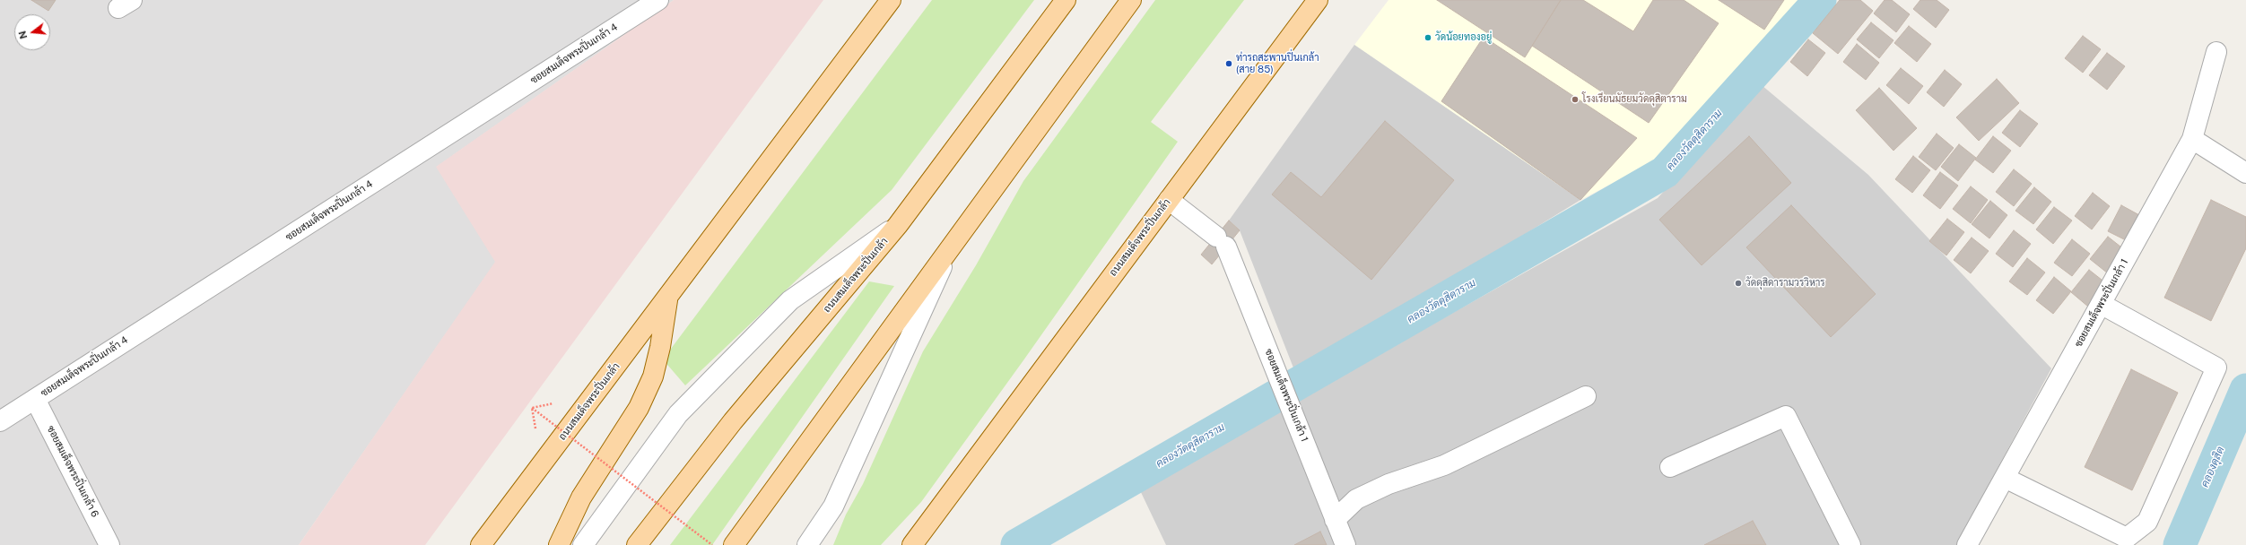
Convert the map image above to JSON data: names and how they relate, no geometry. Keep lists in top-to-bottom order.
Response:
{
  "streets": {
    "main road": ["ถนนสมเด็จพระปิ่นเกล้า"],
    "street": ["ซอยสมเด็จพระปิ่นเกล้า 4", "ซอยสมเด็จพระปิ่นเกล้า 1", "ซอยสมเด็จพระปิ่นเกล้า 6"]
  },
  "crossings": [
    ["ซอยสมเด็จพระปิ่นเกล้า 4", "ซอยสมเด็จพระปิ่นเกล้า 6"],
    ["ถนนสมเด็จพระปิ่นเกล้า", "ซอยสมเด็จพระปิ่นเกล้า 1"]
  ],
  "water": ["คลองวัดดุสิดาราม", "คลองดุสิต"],
  "places": [
    "วัดน้อยทองอยู่",
    "ท่ารถสะพานปิ่นเกล้า (สาย 85)",
    "โรงเรียนมัธยมวัดดุสิตาราม",
    "วัดดุสิดารามวรวิหาร"
  ],
  "north": "left"
}
